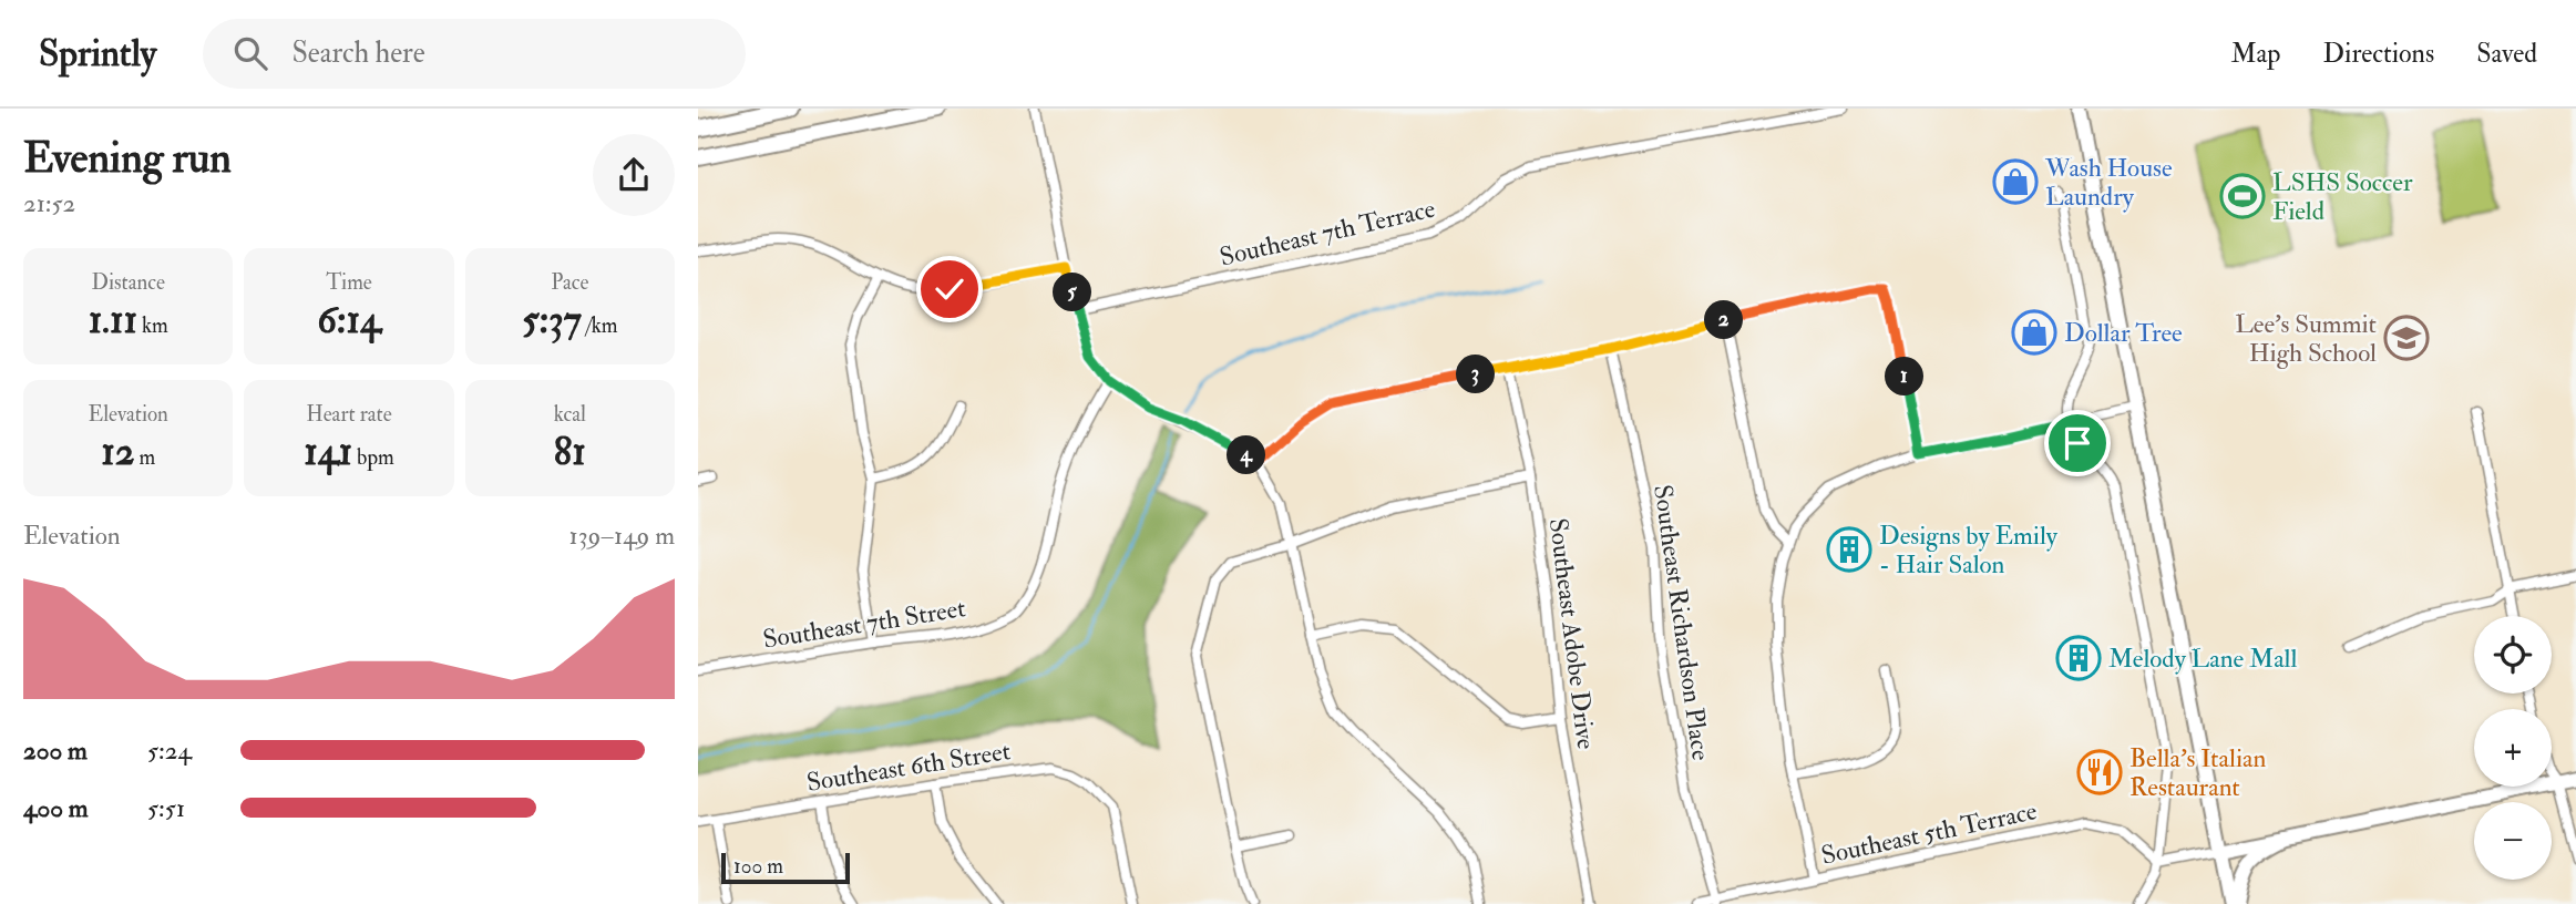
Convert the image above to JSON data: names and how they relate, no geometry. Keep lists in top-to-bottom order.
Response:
{
  "streets": {
    "street": [
      "Southeast 7th Terrace",
      "Southeast Richardson Place",
      "Southeast 7th Street",
      "Southeast Adobe Drive",
      "Southeast 6th Street",
      "Southeast 5th Terrace"
    ]
  },
  "crossings": [
    ["Southeast Richardson Place", "Southeast 5th Terrace"]
  ],
  "places": {
    "shop": ["Wash House Laundry", "Dollar Tree"],
    "sports": ["LSHS Soccer Field"],
    "school or university": ["Lee's Summit High School"],
    "building": ["Designs by Emily - Hair Salon", "Melody Lane Mall"],
    "restaurant": ["Bella's Italian Restaurant"]
  },
  "scale_bar": "100 m",
  "page": {
    "header": "Sprintly",
    "search": "Search here",
    "nav": ["Map", "Directions", "Saved"],
    "heading": ["Evening run", "21:52"],
    "stats": [
      ["Distance", "1.11 km"],
      ["Time", "6:14"],
      ["Pace", "5:37 /km"],
      ["Elevation", "12 m"],
      ["Heart rate", "141 bpm"],
      ["kcal", "81"]
    ],
    "pins": [
      "5",
      "2",
      "3",
      "1",
      "4"
    ],
    "chart": ["Elevation", "139–149 m"],
    "map_buttons": ["+", "−"],
    "list": [
      {
        "name": "200 m",
        "note": "5:24"
      },
      {
        "name": "400 m",
        "note": "5:51"
      }
    ],
    "scale": "100 m"
  }
}
